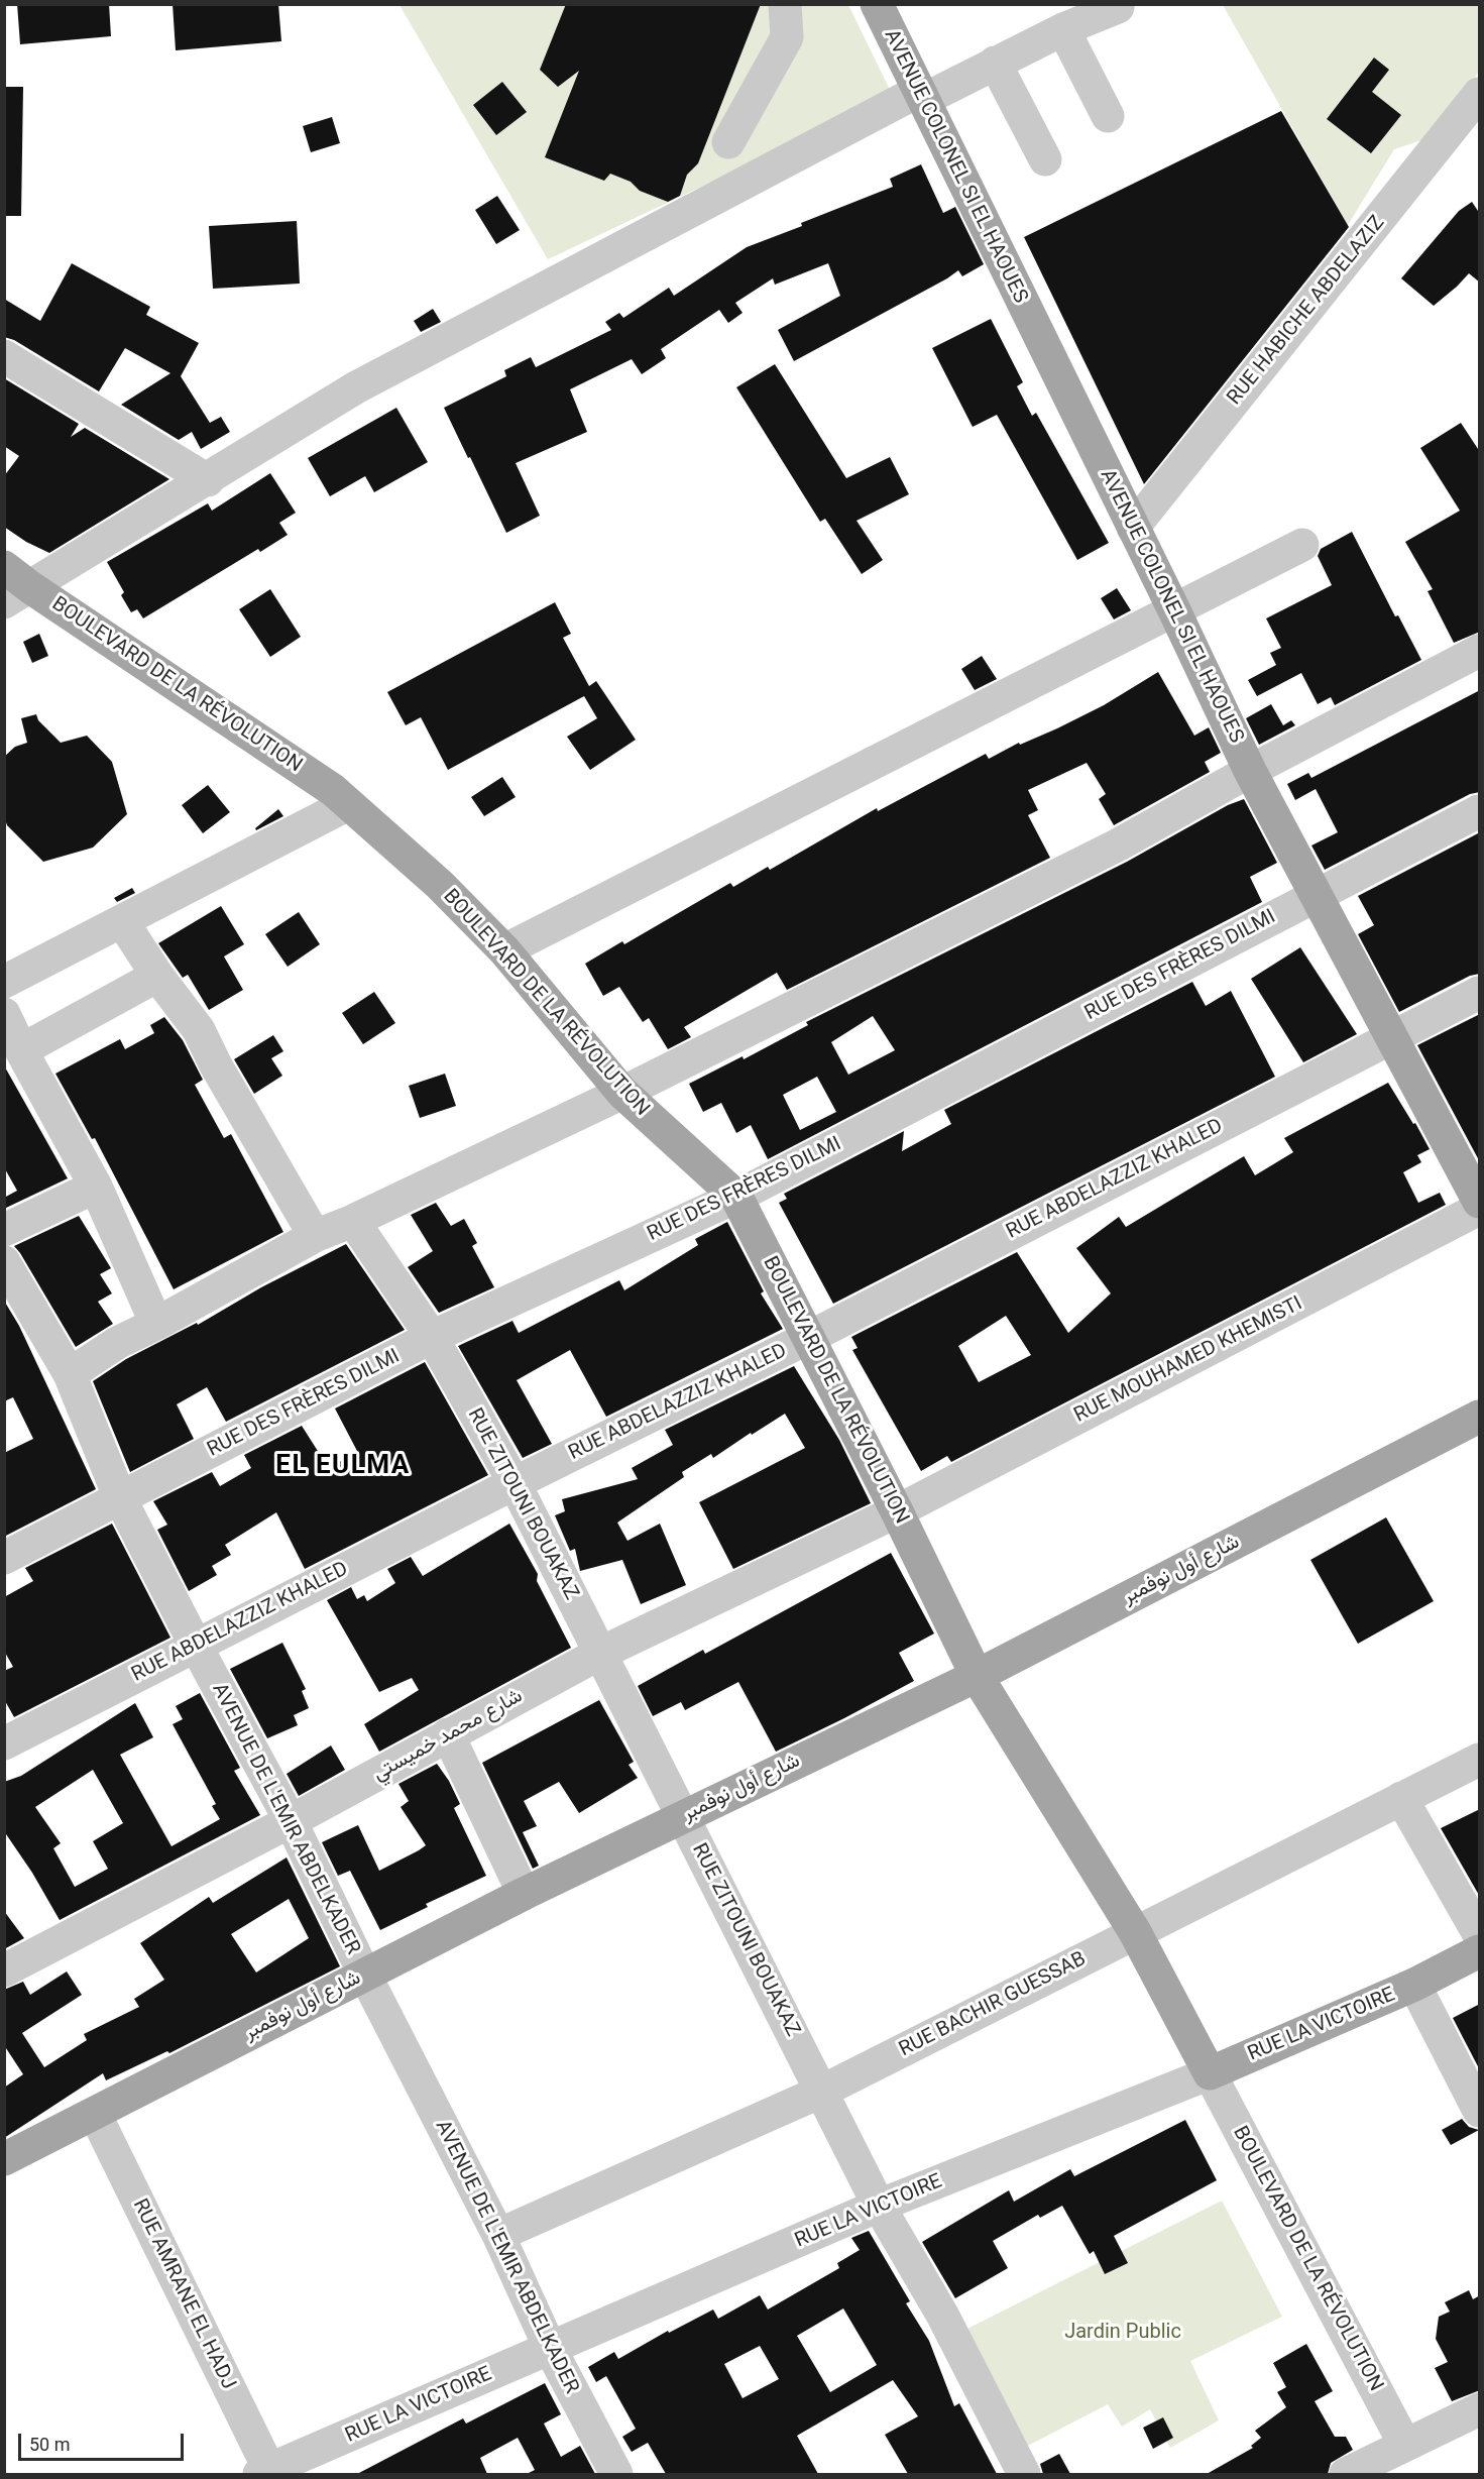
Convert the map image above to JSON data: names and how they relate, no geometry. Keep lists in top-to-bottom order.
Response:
{
  "streets": {
    "main road": [
      "AVENUE COLONEL SI EL HAOUES",
      "BOULEVARD DE LA RÉVOLUTION",
      "شارع أول نوفمبر",
      "RUE LA VICTOIRE"
    ],
    "street": [
      "RUE HABICHE ABDELAZIZ",
      "RUE DES FRÈRES DILMI",
      "RUE ABDELAZZIZ KHALED",
      "RUE MOUHAMED KHEMISTI",
      "RUE ZITOUNI BOUAKAZ",
      "شارع محمد خميستي",
      "AVENUE DE L'EMIR ABDELKADER",
      "RUE BACHIR GUESSAB",
      "RUE AMRANE EL HADJ"
    ]
  },
  "crossings": [
    ["AVENUE COLONEL SI EL HAOUES", "RUE HABICHE ABDELAZIZ"],
    ["AVENUE COLONEL SI EL HAOUES", "RUE DES FRÈRES DILMI"],
    ["AVENUE COLONEL SI EL HAOUES", "RUE ABDELAZZIZ KHALED"],
    ["BOULEVARD DE LA RÉVOLUTION", "RUE DES FRÈRES DILMI"],
    ["BOULEVARD DE LA RÉVOLUTION", "RUE ABDELAZZIZ KHALED"],
    ["BOULEVARD DE LA RÉVOLUTION", "RUE MOUHAMED KHEMISTI"],
    ["BOULEVARD DE LA RÉVOLUTION", "شارع أول نوفمبر"],
    ["BOULEVARD DE LA RÉVOLUTION", "شارع محمد خميستي"],
    ["BOULEVARD DE LA RÉVOLUTION", "RUE BACHIR GUESSAB"],
    ["BOULEVARD DE LA RÉVOLUTION", "RUE LA VICTOIRE"],
    ["RUE DES FRÈRES DILMI", "RUE ZITOUNI BOUAKAZ"],
    ["RUE DES FRÈRES DILMI", "AVENUE DE L'EMIR ABDELKADER"],
    ["RUE ABDELAZZIZ KHALED", "RUE ZITOUNI BOUAKAZ"],
    ["RUE ABDELAZZIZ KHALED", "AVENUE DE L'EMIR ABDELKADER"],
    ["RUE MOUHAMED KHEMISTI", "شارع محمد خميستي"],
    ["RUE ZITOUNI BOUAKAZ", "شارع أول نوفمبر"],
    ["RUE ZITOUNI BOUAKAZ", "شارع محمد خميستي"],
    ["RUE ZITOUNI BOUAKAZ", "RUE BACHIR GUESSAB"],
    ["RUE ZITOUNI BOUAKAZ", "RUE LA VICTOIRE"],
    ["شارع أول نوفمبر", "AVENUE DE L'EMIR ABDELKADER"],
    ["شارع أول نوفمبر", "RUE AMRANE EL HADJ"],
    ["شارع محمد خميستي", "AVENUE DE L'EMIR ABDELKADER"],
    ["AVENUE DE L'EMIR ABDELKADER", "RUE BACHIR GUESSAB"],
    ["AVENUE DE L'EMIR ABDELKADER", "RUE LA VICTOIRE"],
    ["RUE LA VICTOIRE", "RUE AMRANE EL HADJ"]
  ],
  "districts": ["EL EULMA"],
  "parks": ["Jardin Public"],
  "scale_bar": "50 m"
}
